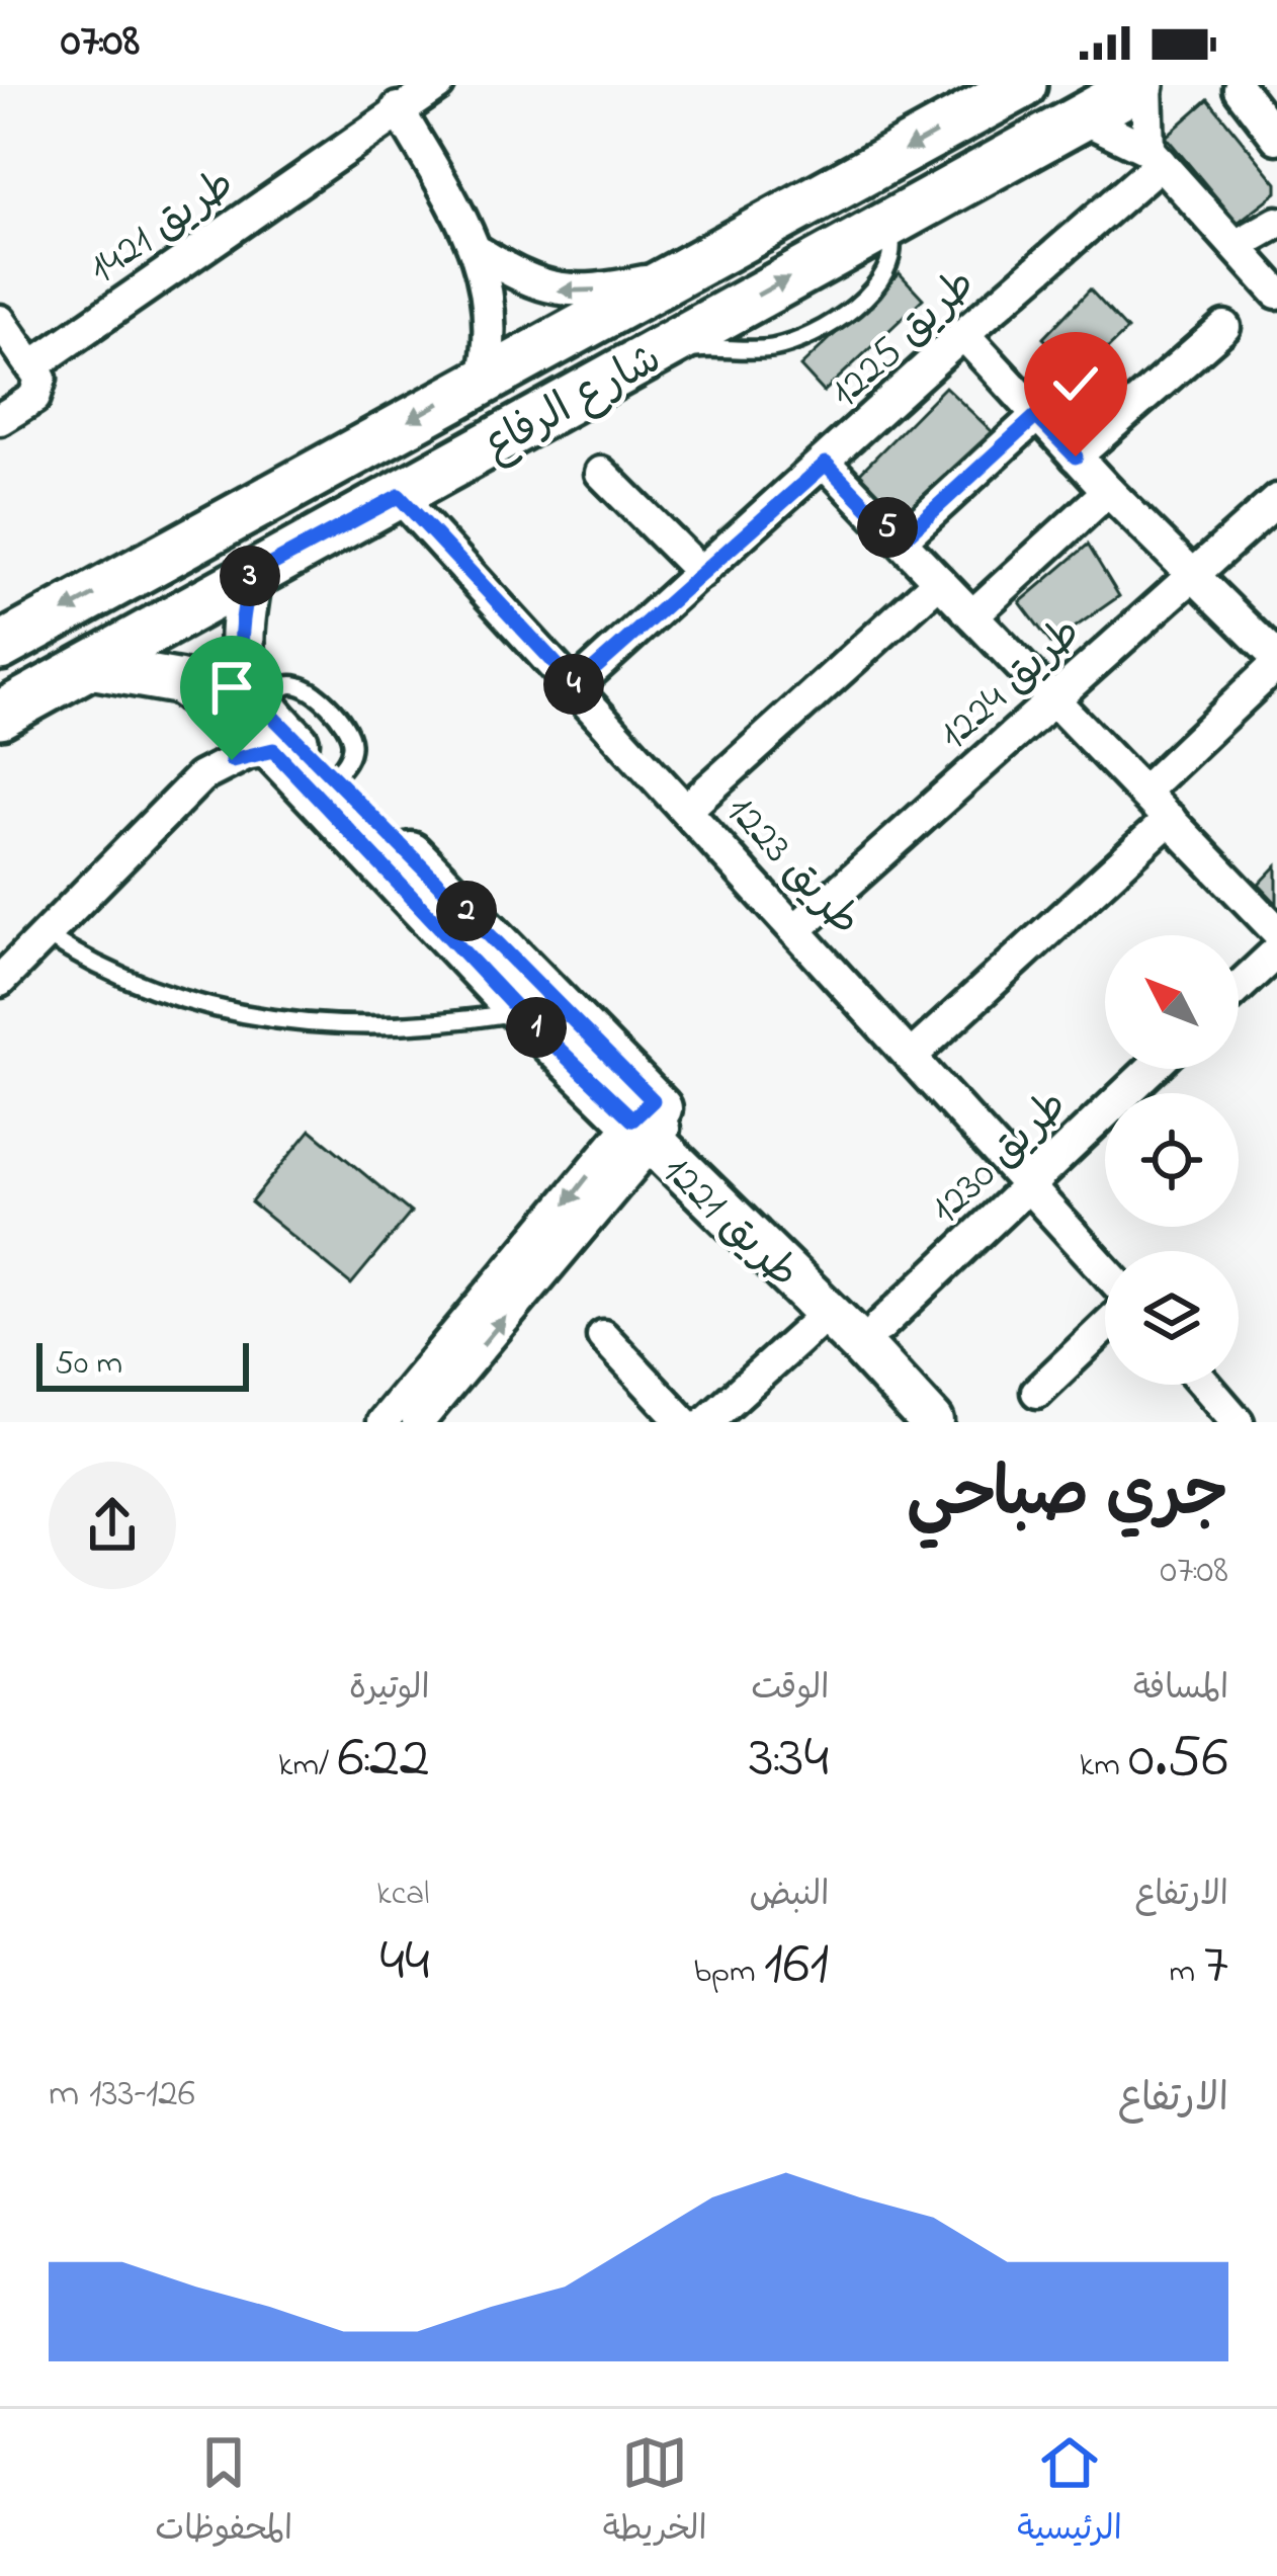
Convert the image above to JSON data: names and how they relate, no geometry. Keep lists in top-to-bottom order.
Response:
{
  "streets": {
    "main road": ["شارع الرفاع"],
    "street": [
      "طريق 1421",
      "طريق 1225",
      "طريق 1224",
      "طريق 1223",
      "طريق 1230",
      "طريق 1221"
    ]
  },
  "crossings": [
    ["طريق 1225", "طريق 1223"],
    ["شارع الرفاع", "طريق 1223"],
    ["شارع الرفاع", "طريق 1221"],
    ["طريق 1224", "طريق 1223"],
    ["طريق 1223", "طريق 1230"],
    ["طريق 1230", "طريق 1221"]
  ],
  "scale_bar": "50 m",
  "north": "top left",
  "page": {
    "status": "07:08",
    "pins": [
      "5",
      "3",
      "4",
      "2",
      "1"
    ],
    "scale": "50 m",
    "heading": ["جري صباحي", "07:08"],
    "stats": [
      ["المسافة", "0.56 km"],
      ["الوقت", "3:34"],
      ["الوتيرة", "6:22 /km"],
      ["الارتفاع", "7 m"],
      ["النبض", "161 bpm"],
      ["kcal", "44"]
    ],
    "chart": ["الارتفاع", "126–133 m"],
    "tabs": ["الرئيسية", "الخريطة", "المحفوظات"]
  }
}
